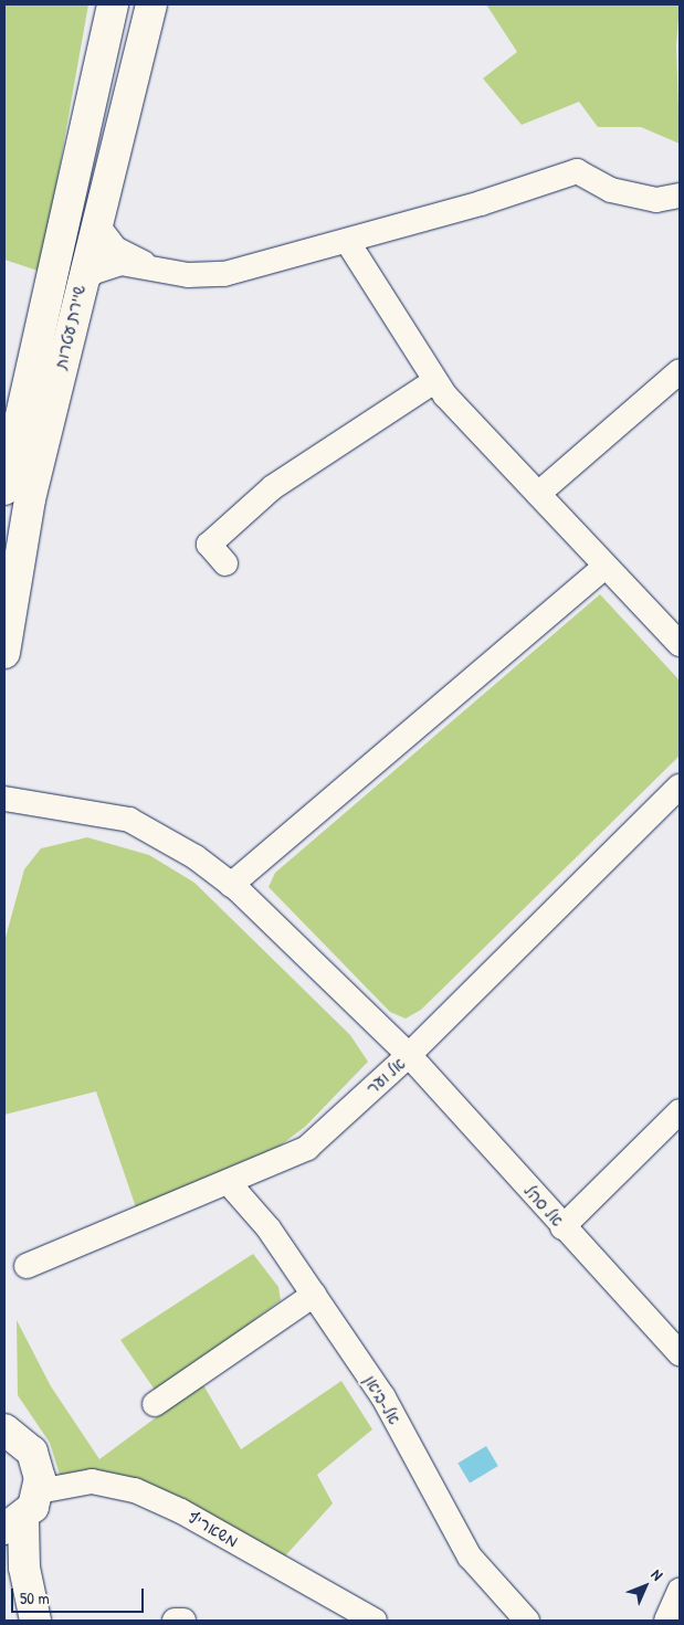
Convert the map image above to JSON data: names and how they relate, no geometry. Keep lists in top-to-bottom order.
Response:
{
  "streets": {
    "main road": ["שיירת עטרות"],
    "street": [
      "אל וער",
      "אל סהל",
      "אל-ביאן",
      "משאריף"
    ]
  },
  "crossings": [
    ["אל וער", "אל סהל"],
    ["אל וער", "אל-ביאן"]
  ],
  "scale_bar": "50 m",
  "north": "top right"
}
